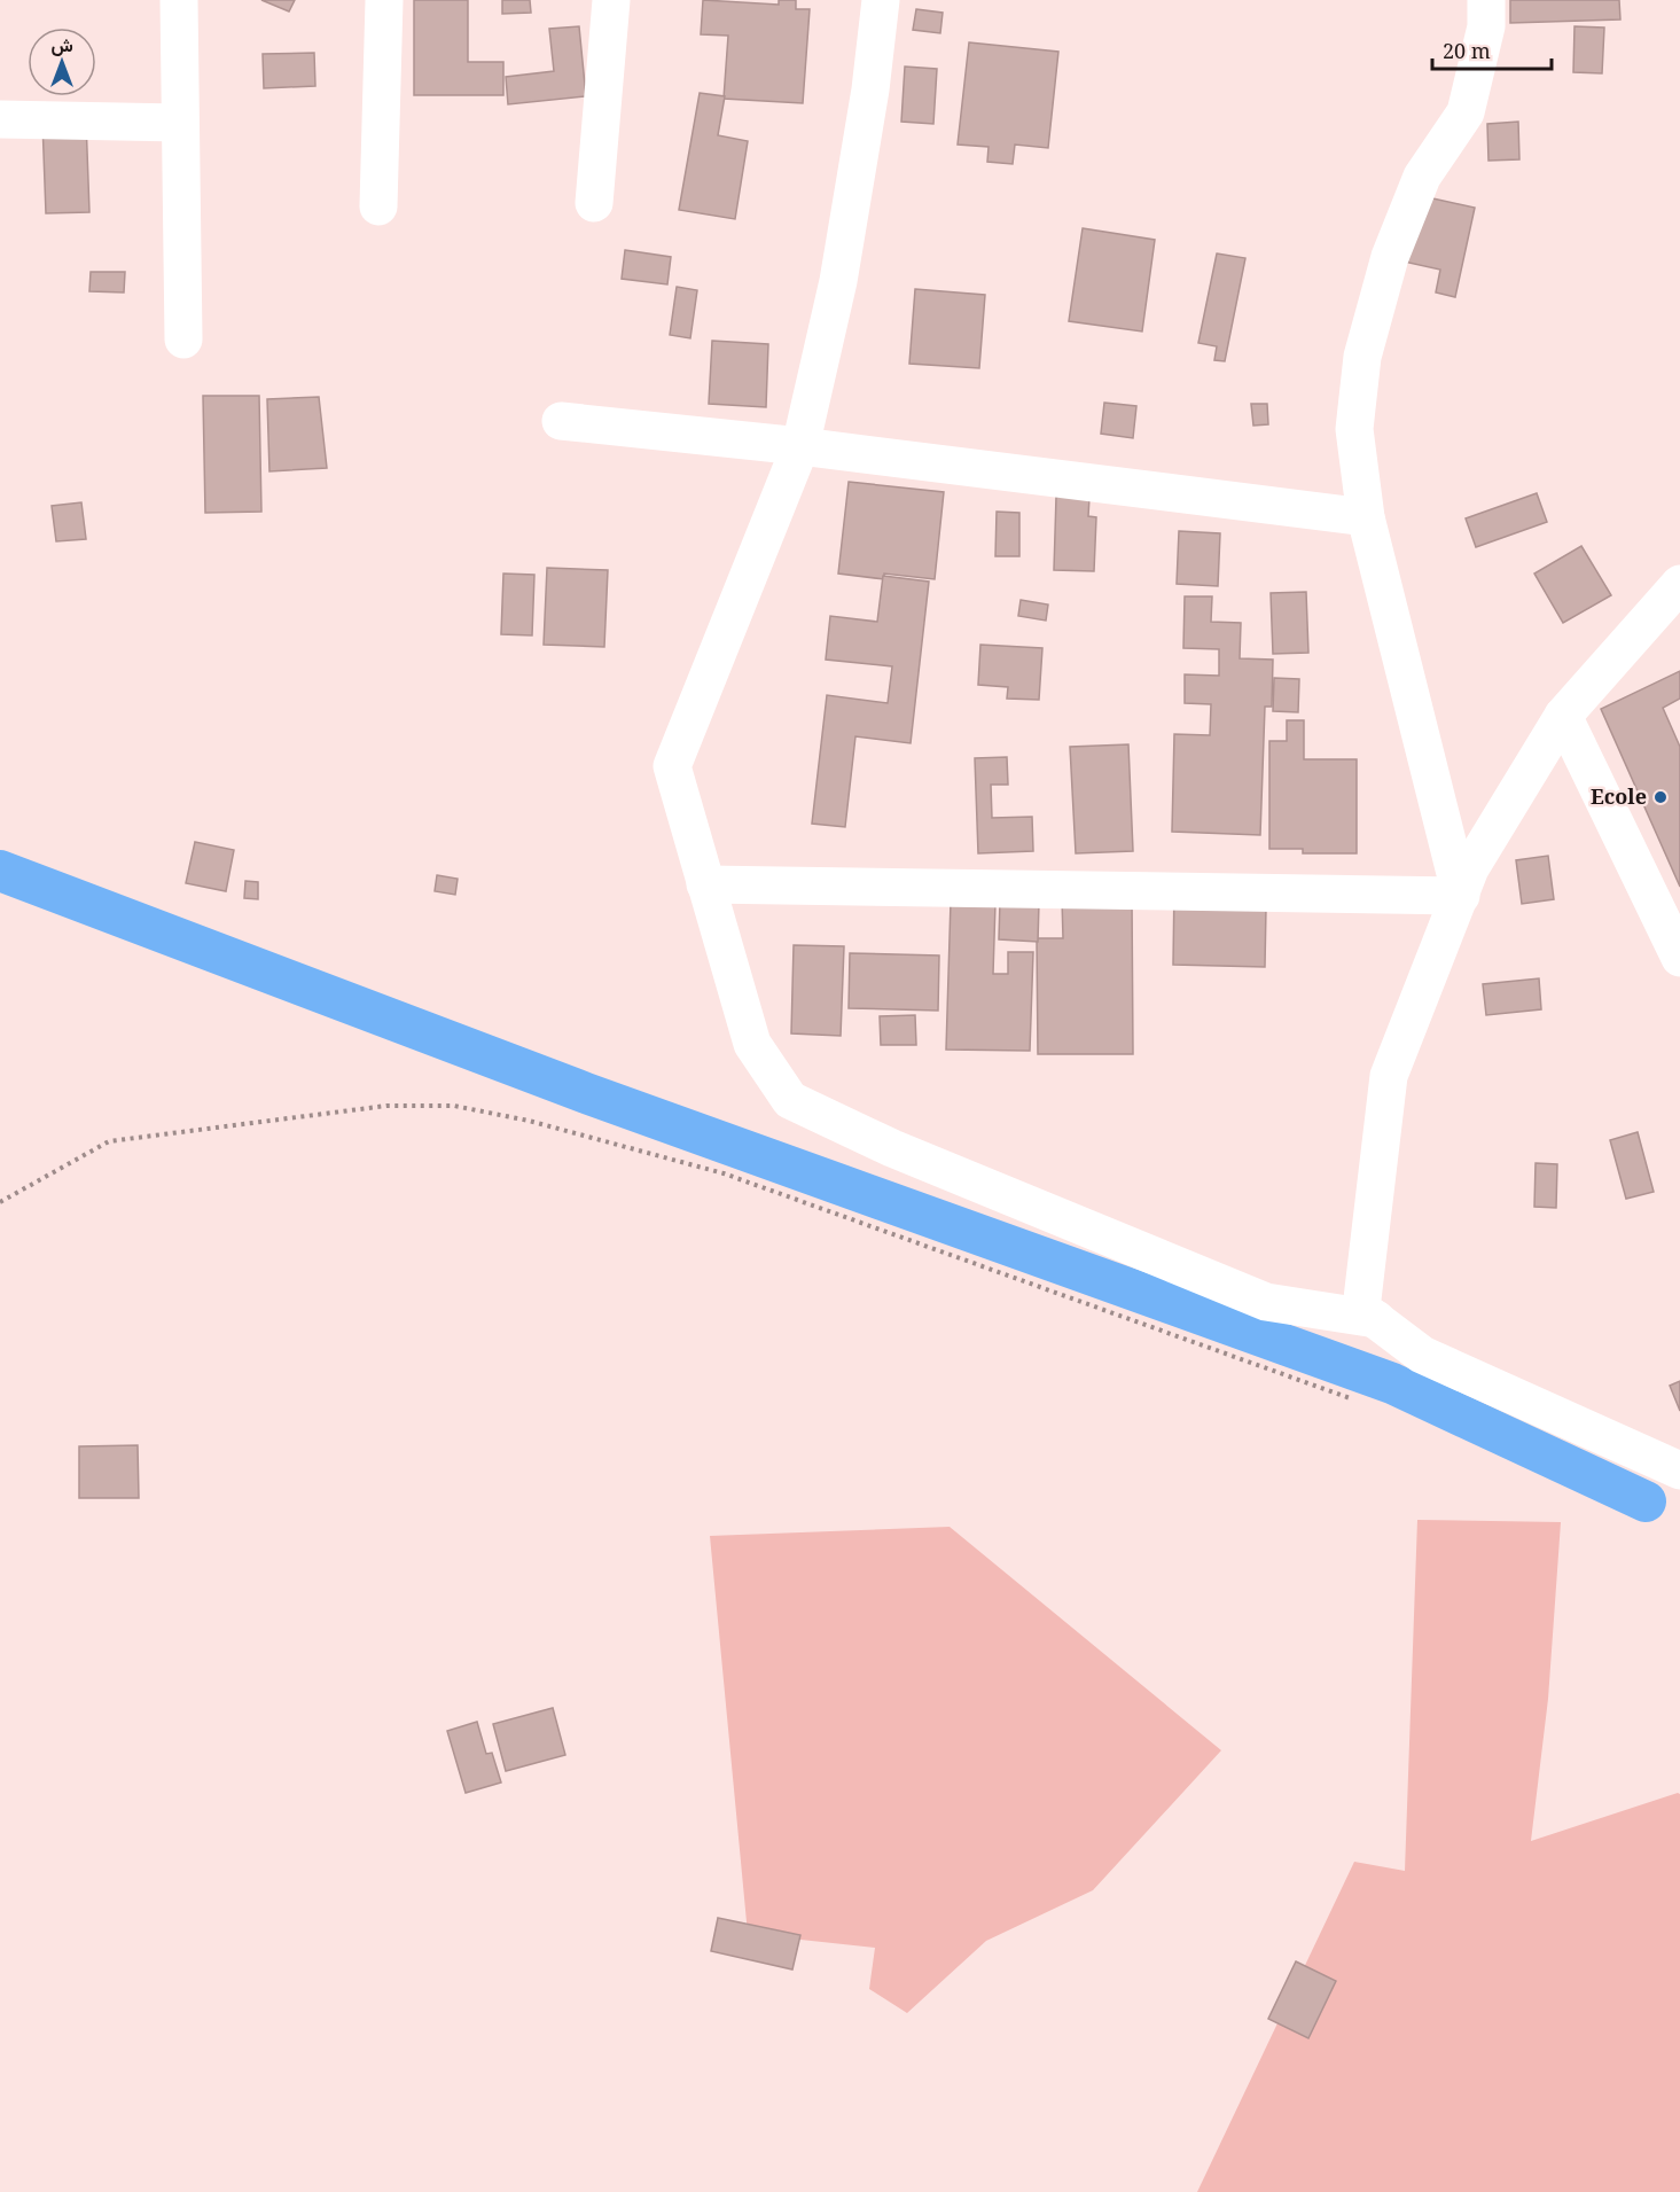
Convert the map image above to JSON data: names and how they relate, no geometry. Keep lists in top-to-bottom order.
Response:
{
  "places": ["Ecole"],
  "scale_bar": "20 m",
  "north": "top"
}
